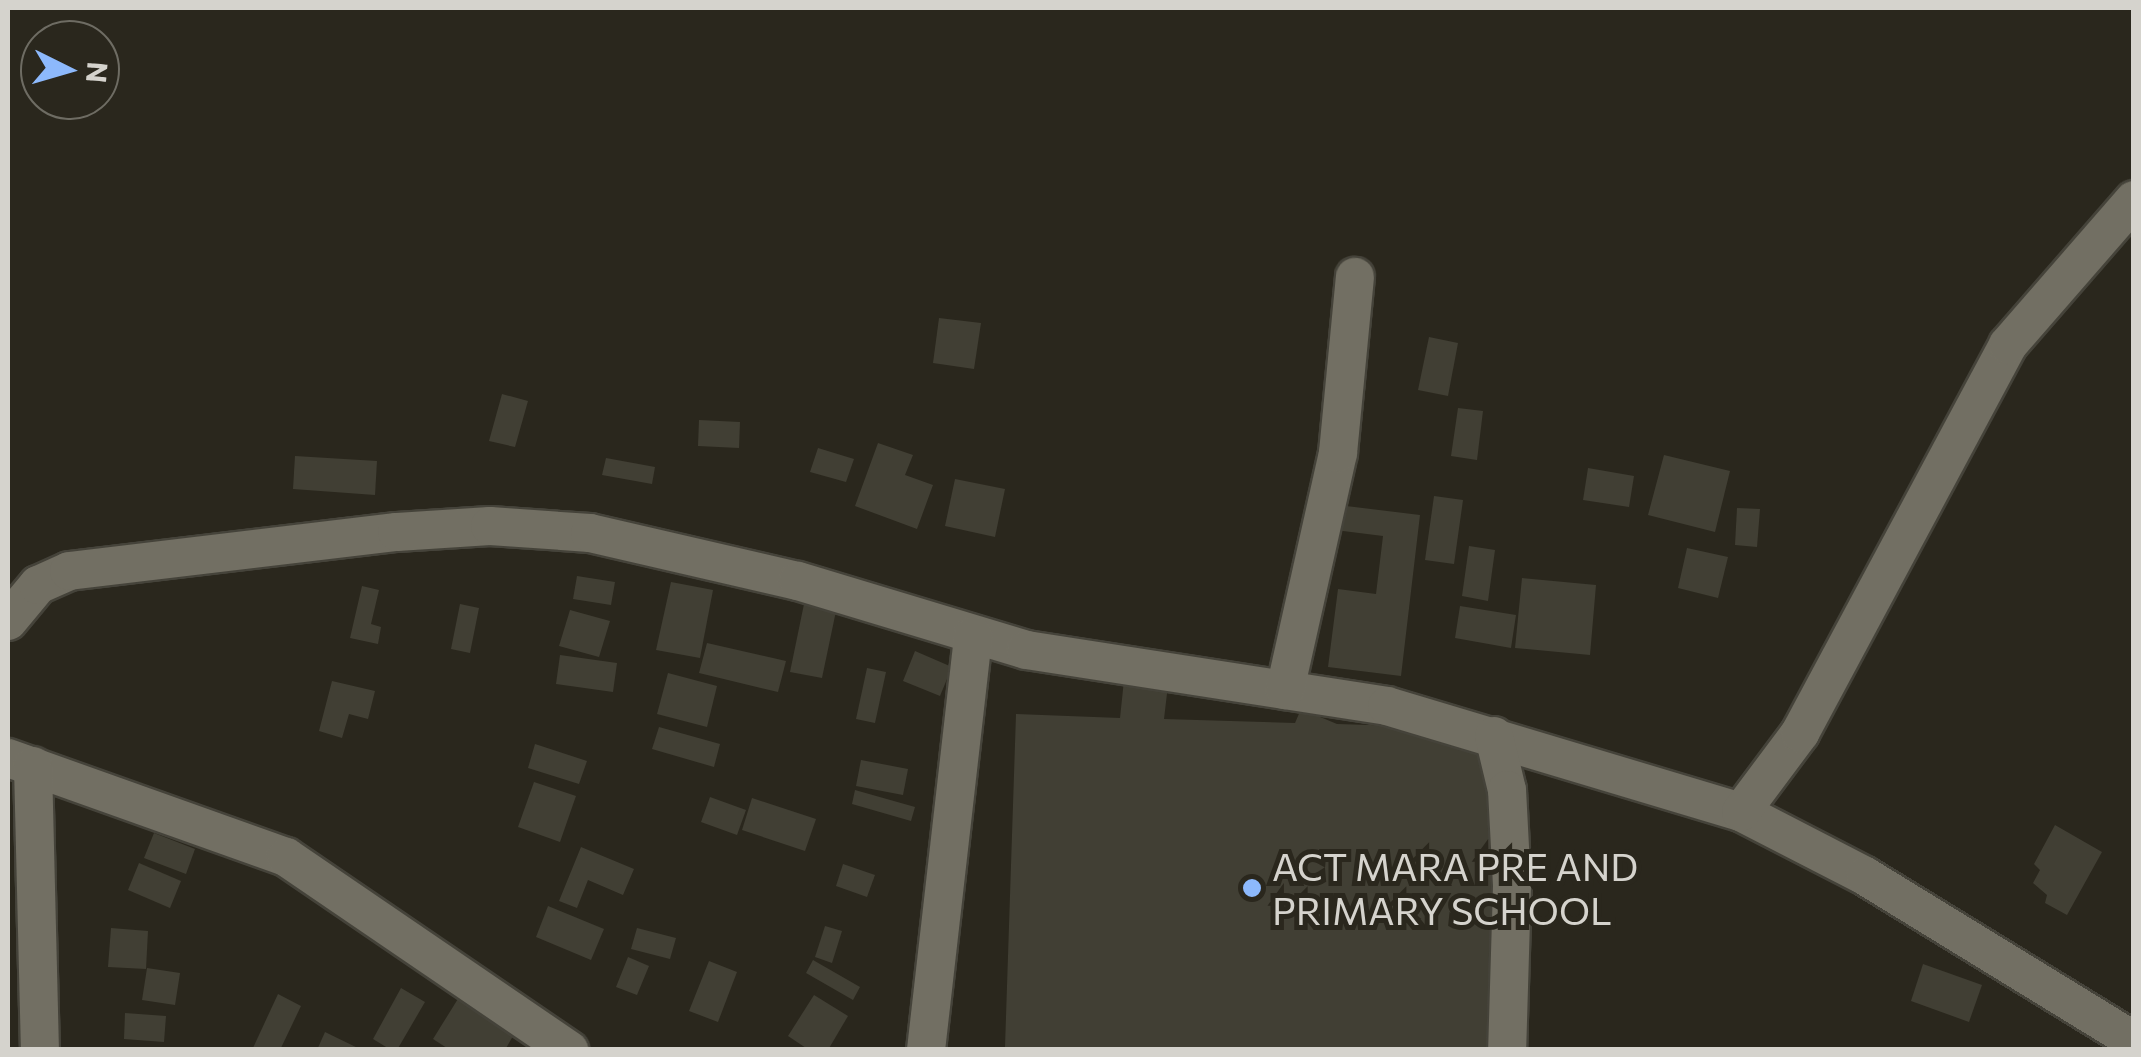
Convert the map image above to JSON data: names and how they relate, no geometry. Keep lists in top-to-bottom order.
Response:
{
  "places": ["ACT MARA PRE AND PRIMARY SCHOOL"],
  "north": "right"
}
